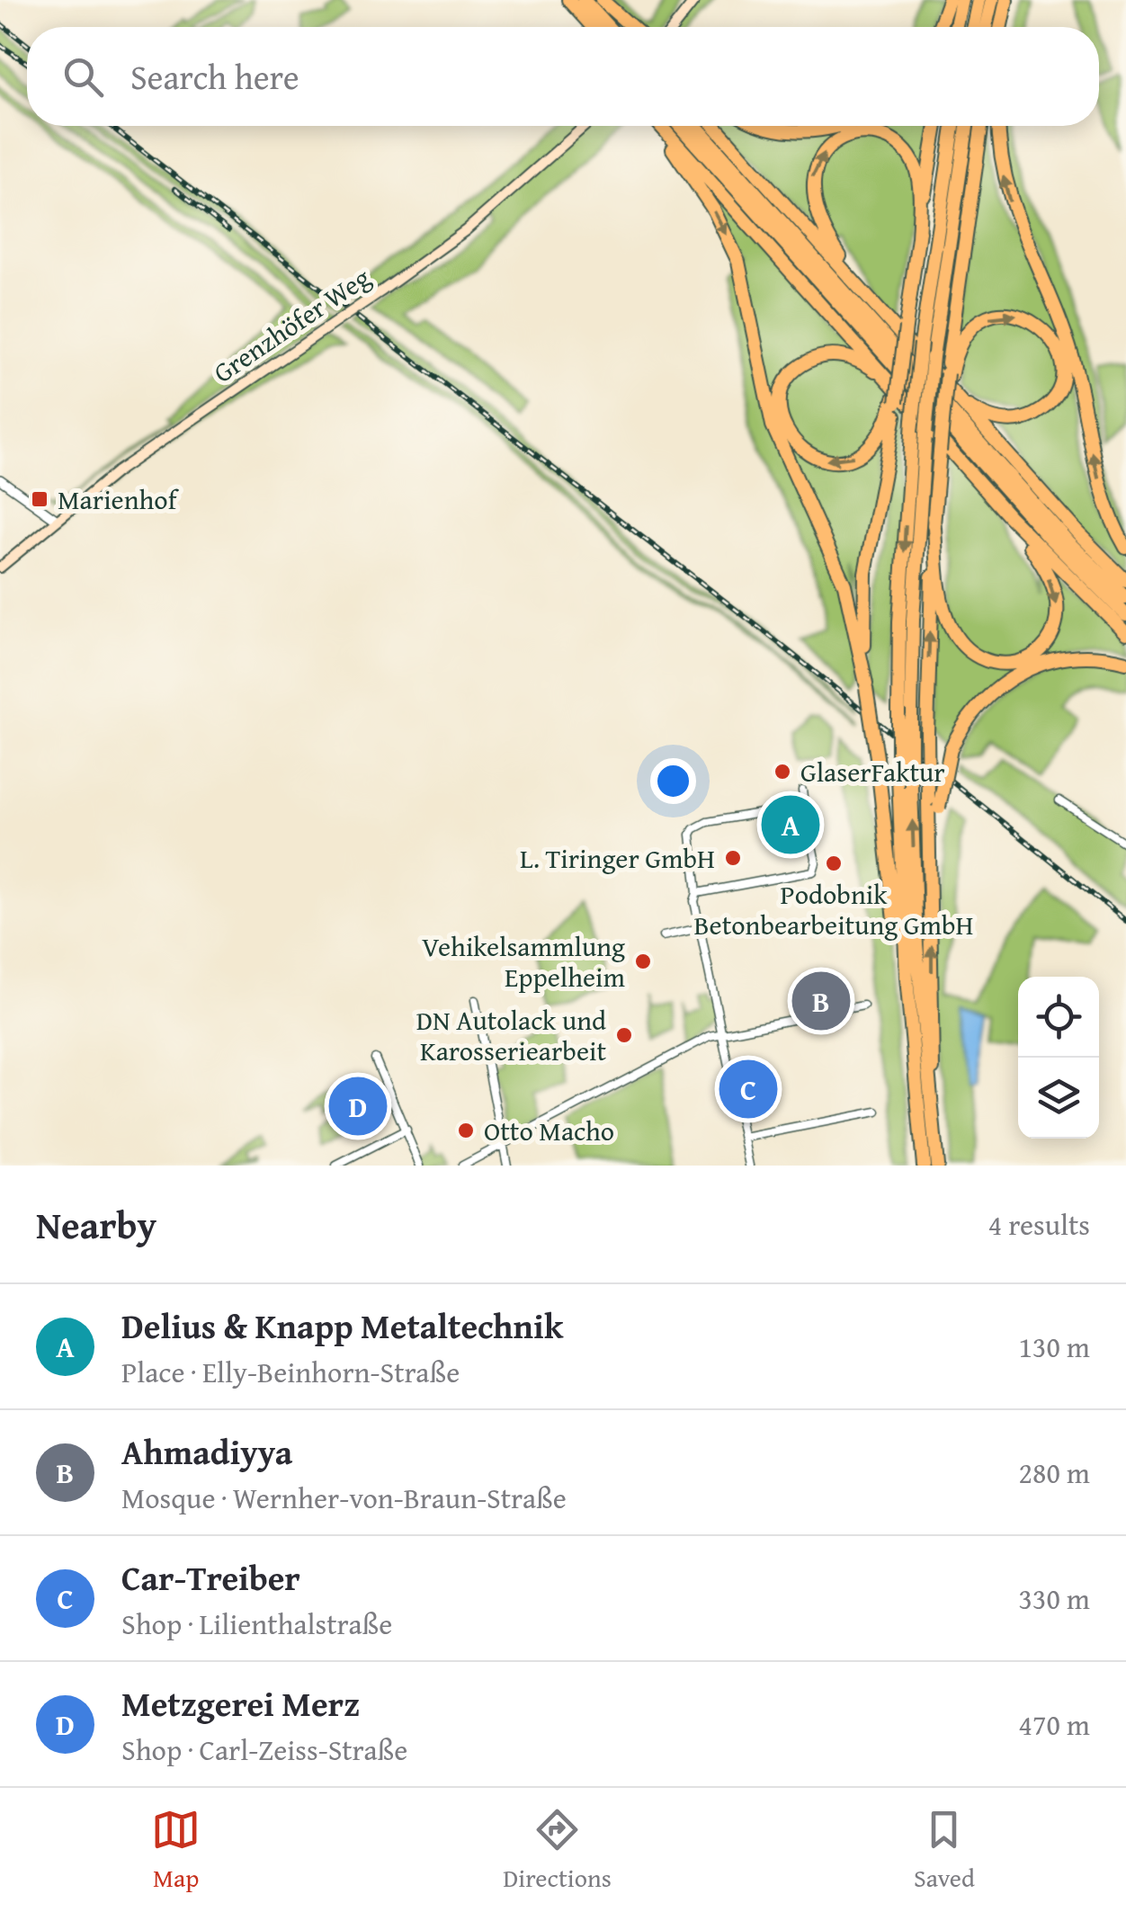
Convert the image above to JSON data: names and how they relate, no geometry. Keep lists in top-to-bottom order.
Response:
{
  "streets": {
    "main road": ["Grenzhöfer Weg"]
  },
  "places": {
    "transit": ["Marienhof"],
    "other": [
      "GlaserFaktur",
      "L. Tiringer GmbH",
      "Podobnik Betonbearbeitung GmbH",
      "Vehikelsammlung Eppelheim",
      "DN Autolack und Karosseriearbeit",
      "Otto Macho"
    ]
  },
  "page": {
    "search": "Search here",
    "pins": [
      "A",
      "B",
      "C",
      "D"
    ],
    "heading": ["Nearby", "4 results"],
    "list": [
      {
        "mark": "A",
        "name": "Delius & Knapp Metaltechnik",
        "note": "Place · Elly-Beinhorn-Straße",
        "value": "130 m"
      },
      {
        "mark": "B",
        "name": "Ahmadiyya",
        "note": "Mosque · Wernher-von-Braun-Straße",
        "value": "280 m"
      },
      {
        "mark": "C",
        "name": "Car-Treiber",
        "note": "Shop · Lilienthalstraße",
        "value": "330 m"
      },
      {
        "mark": "D",
        "name": "Metzgerei Merz",
        "note": "Shop · Carl-Zeiss-Straße",
        "value": "470 m"
      }
    ],
    "nav": ["Map", "Directions", "Saved"]
  }
}
